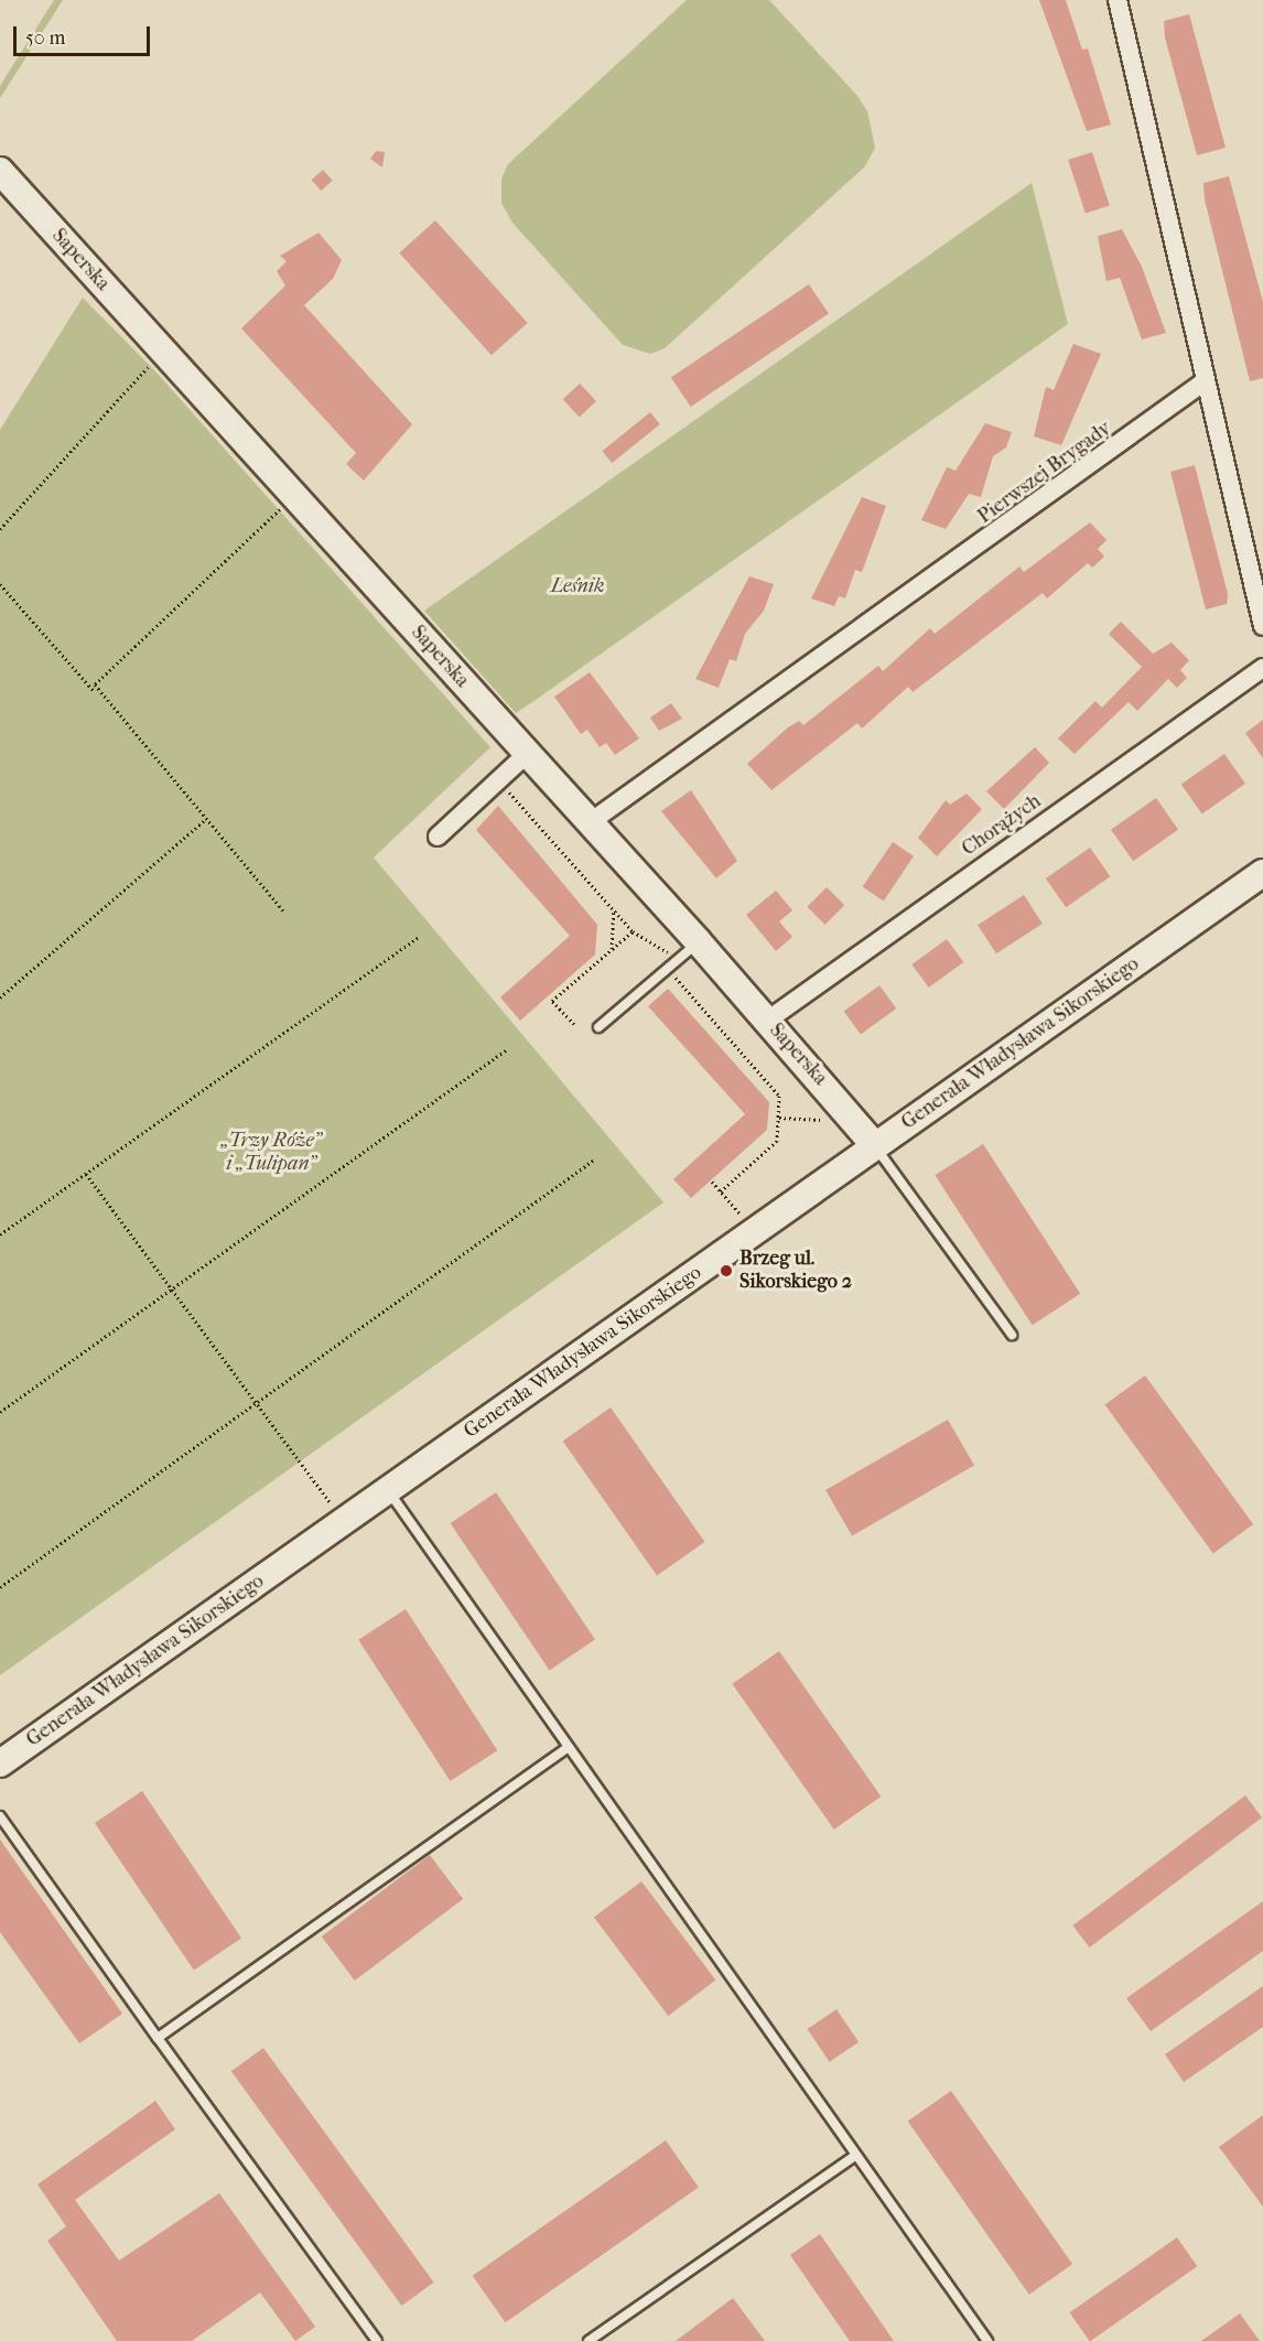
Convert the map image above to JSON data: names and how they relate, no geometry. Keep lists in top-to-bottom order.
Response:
{
  "streets": {
    "main road": ["Saperska", "Generała Władysława Sikorskiego"],
    "street": ["Pierwszej Brygady", "Chorążych"]
  },
  "crossings": [
    ["Saperska", "Pierwszej Brygady"],
    ["Saperska", "Chorążych"],
    ["Saperska", "Generała Władysława Sikorskiego"]
  ],
  "parks": ["Leśnik", "„Trzy Róże” i „Tulipan”"],
  "places": ["Brzeg ul. Sikorskiego 2"],
  "scale_bar": "50 m"
}
